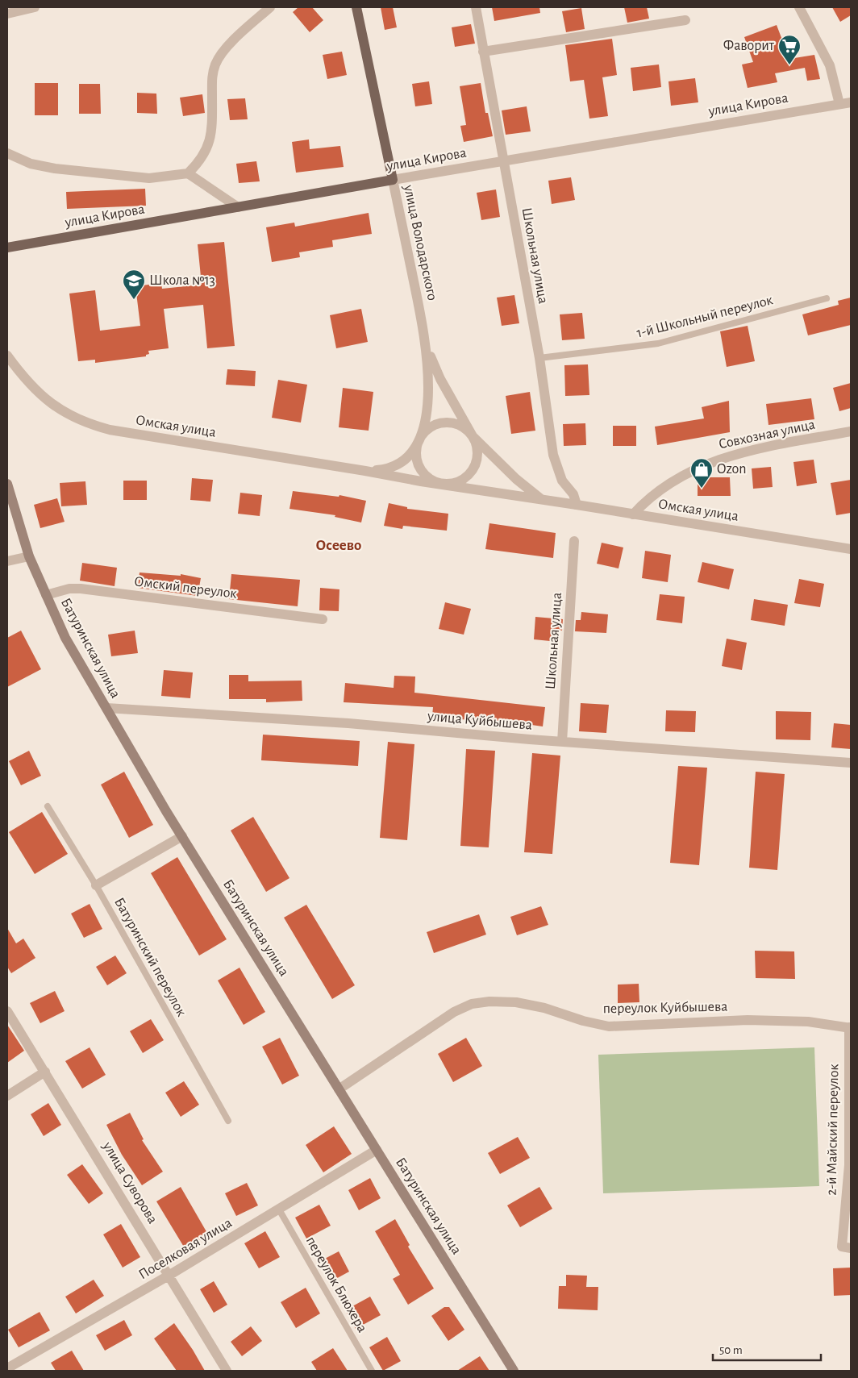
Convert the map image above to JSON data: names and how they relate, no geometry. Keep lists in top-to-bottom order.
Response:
{
  "streets": {
    "main road": ["улица Кирова", "улица Володарского", "Батуринская улица"],
    "street": [
      "Школьная улица",
      "Омская улица",
      "Совхозная улица",
      "Омский переулок",
      "улица Куйбышева",
      "переулок Куйбышева",
      "2-й Майский переулок",
      "улица Суворова",
      "Поселковая улица"
    ],
    "lane": ["1-й Школьный переулок", "Батуринский переулок", "переулок Блюхера"]
  },
  "crossings": [
    ["улица Кирова", "улица Володарского"],
    ["улица Кирова", "Школьная улица"],
    ["улица Володарского", "Омская улица"],
    ["Школьная улица", "1-й Школьный переулок"],
    ["Школьная улица", "Омская улица"],
    ["Школьная улица", "улица Куйбышева"],
    ["Омская улица", "Совхозная улица"],
    ["Омский переулок", "Батуринская улица"],
    ["Батуринская улица", "улица Куйбышева"],
    ["Батуринская улица", "переулок Куйбышева"],
    ["Батуринская улица", "Поселковая улица"],
    ["переулок Куйбышева", "2-й Майский переулок"],
    ["улица Суворова", "Поселковая улица"],
    ["Поселковая улица", "переулок Блюхера"]
  ],
  "districts": ["Осеево"],
  "places": {
    "supermarket": ["Фаворит"],
    "school or university": ["Школа №13"],
    "shop": ["Ozon"]
  },
  "scale_bar": "50 m"
}
